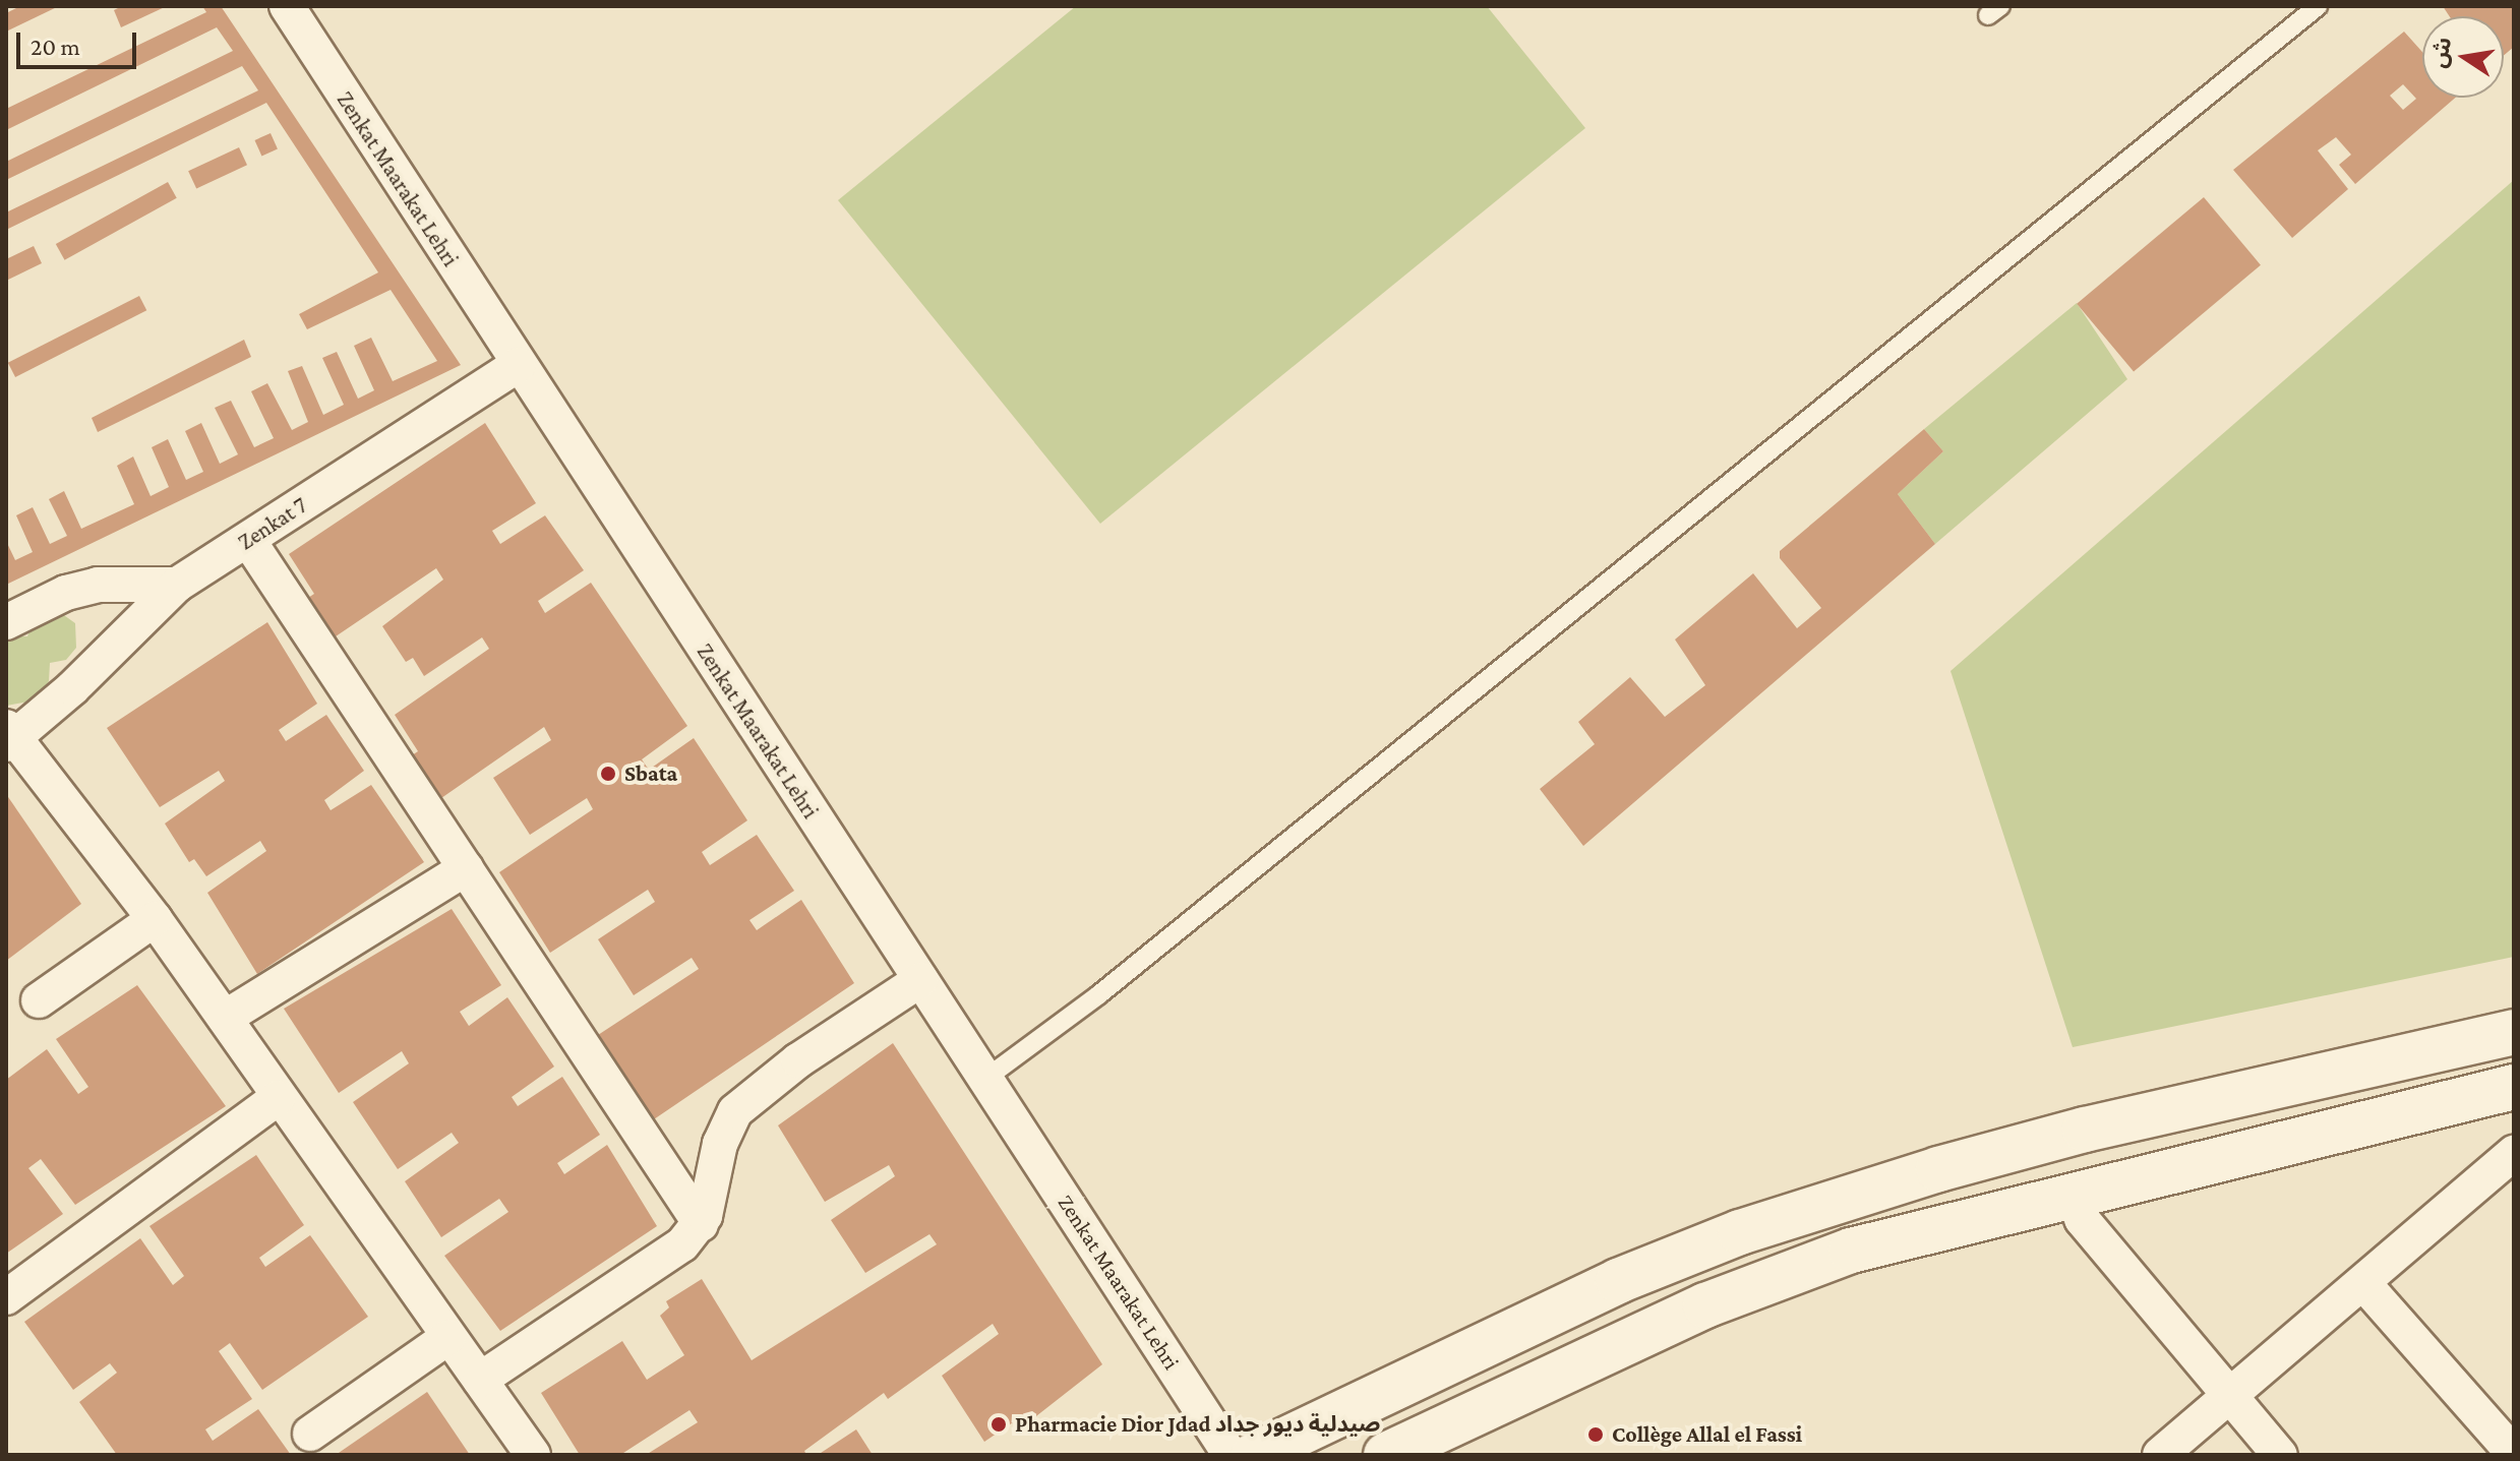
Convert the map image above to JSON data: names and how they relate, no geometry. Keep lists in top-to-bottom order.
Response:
{
  "streets": {
    "street": ["Zenkat Maarakat Lehri", "Zenkat 7"]
  },
  "crossings": [
    ["Zenkat Maarakat Lehri", "Zenkat 7"]
  ],
  "places": ["Sbata", "Pharmacie Dior Jdad صيدلية ديور جداد", "Collège Allal el Fassi"],
  "scale_bar": "20 m",
  "north": "left"
}
